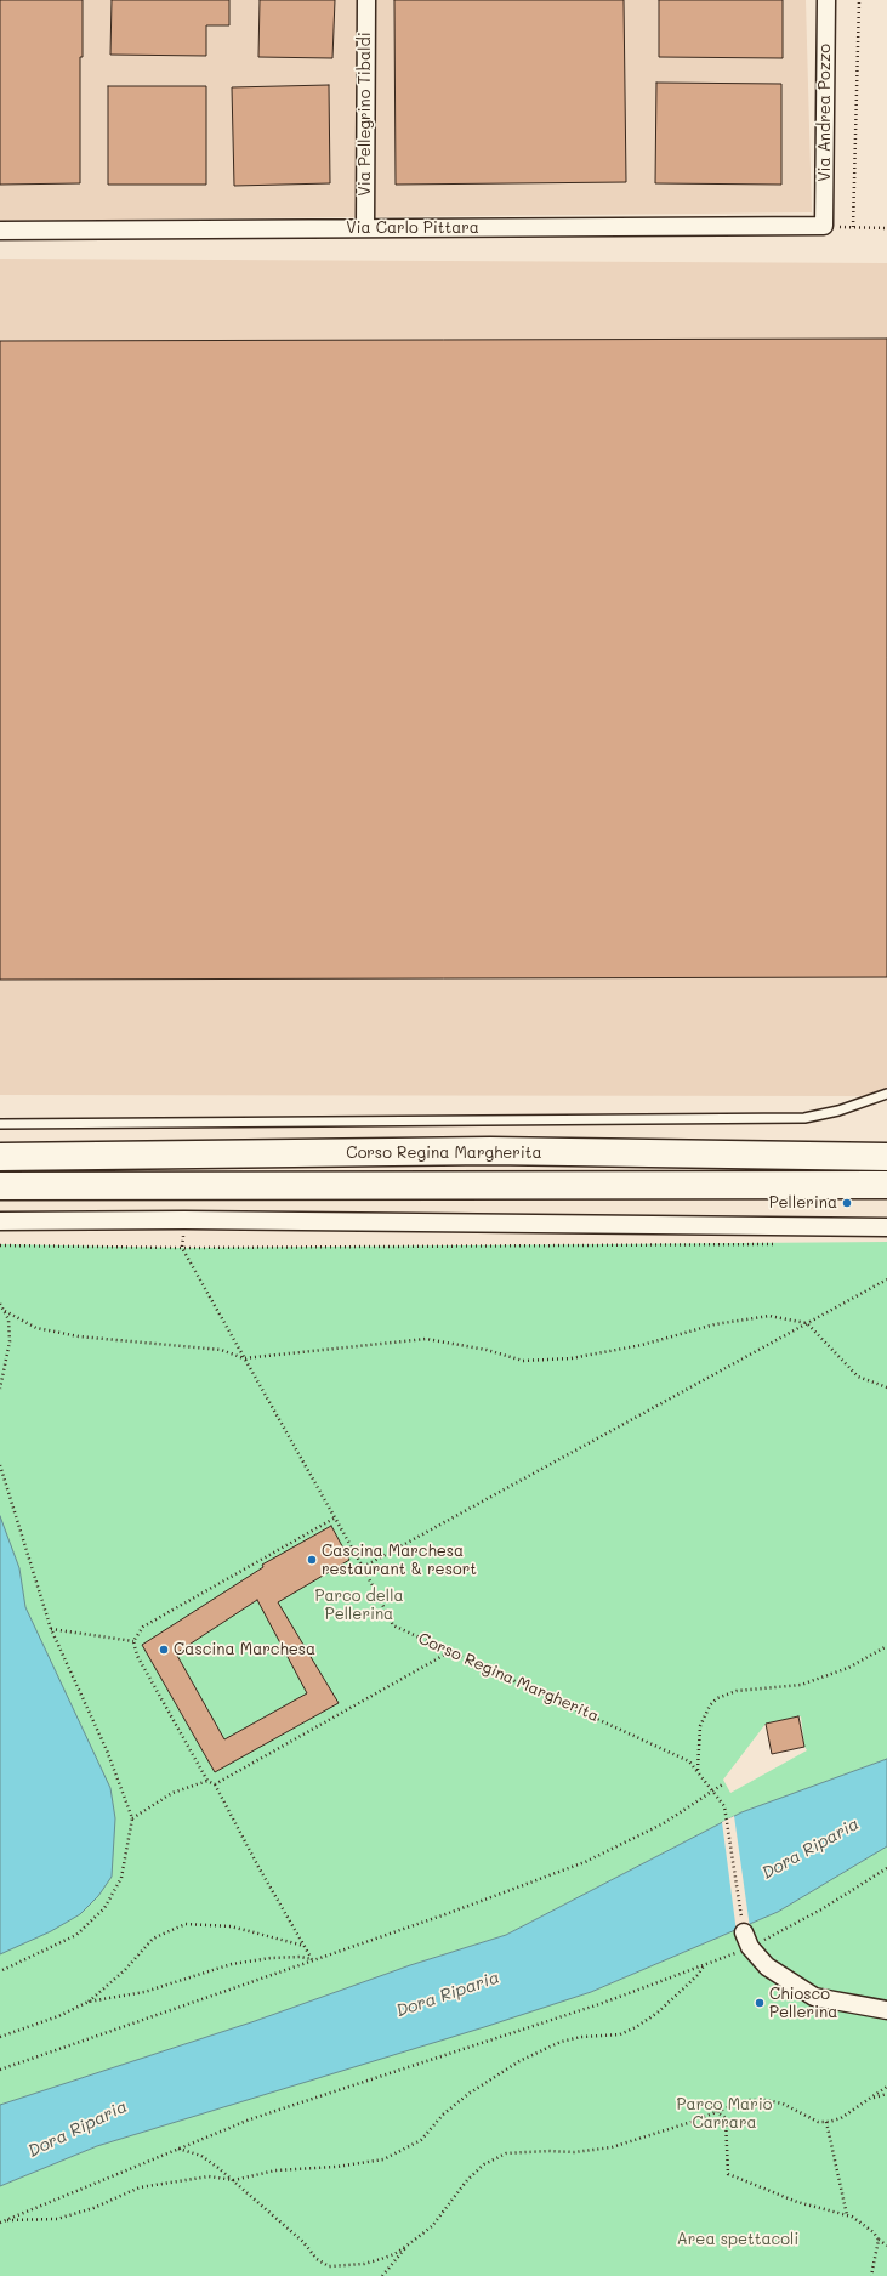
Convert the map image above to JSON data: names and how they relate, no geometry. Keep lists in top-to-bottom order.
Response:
{
  "streets": {
    "main road": ["Corso Regina Margherita"],
    "street": ["Via Andrea Pozzo", "Via Pellegrino Tibaldi", "Via Carlo Pittara"]
  },
  "crossings": [
    ["Via Andrea Pozzo", "Via Carlo Pittara"],
    ["Via Pellegrino Tibaldi", "Via Carlo Pittara"]
  ],
  "water": ["Dora Riparia"],
  "parks": ["Parco della Pellerina", "Parco Mario Carrara", "Area spettacoli"],
  "places": [
    "Pellerina",
    "Cascina Marchesa restaurant & resort",
    "Cascina Marchesa",
    "Chiosco Pellerina"
  ]
}
